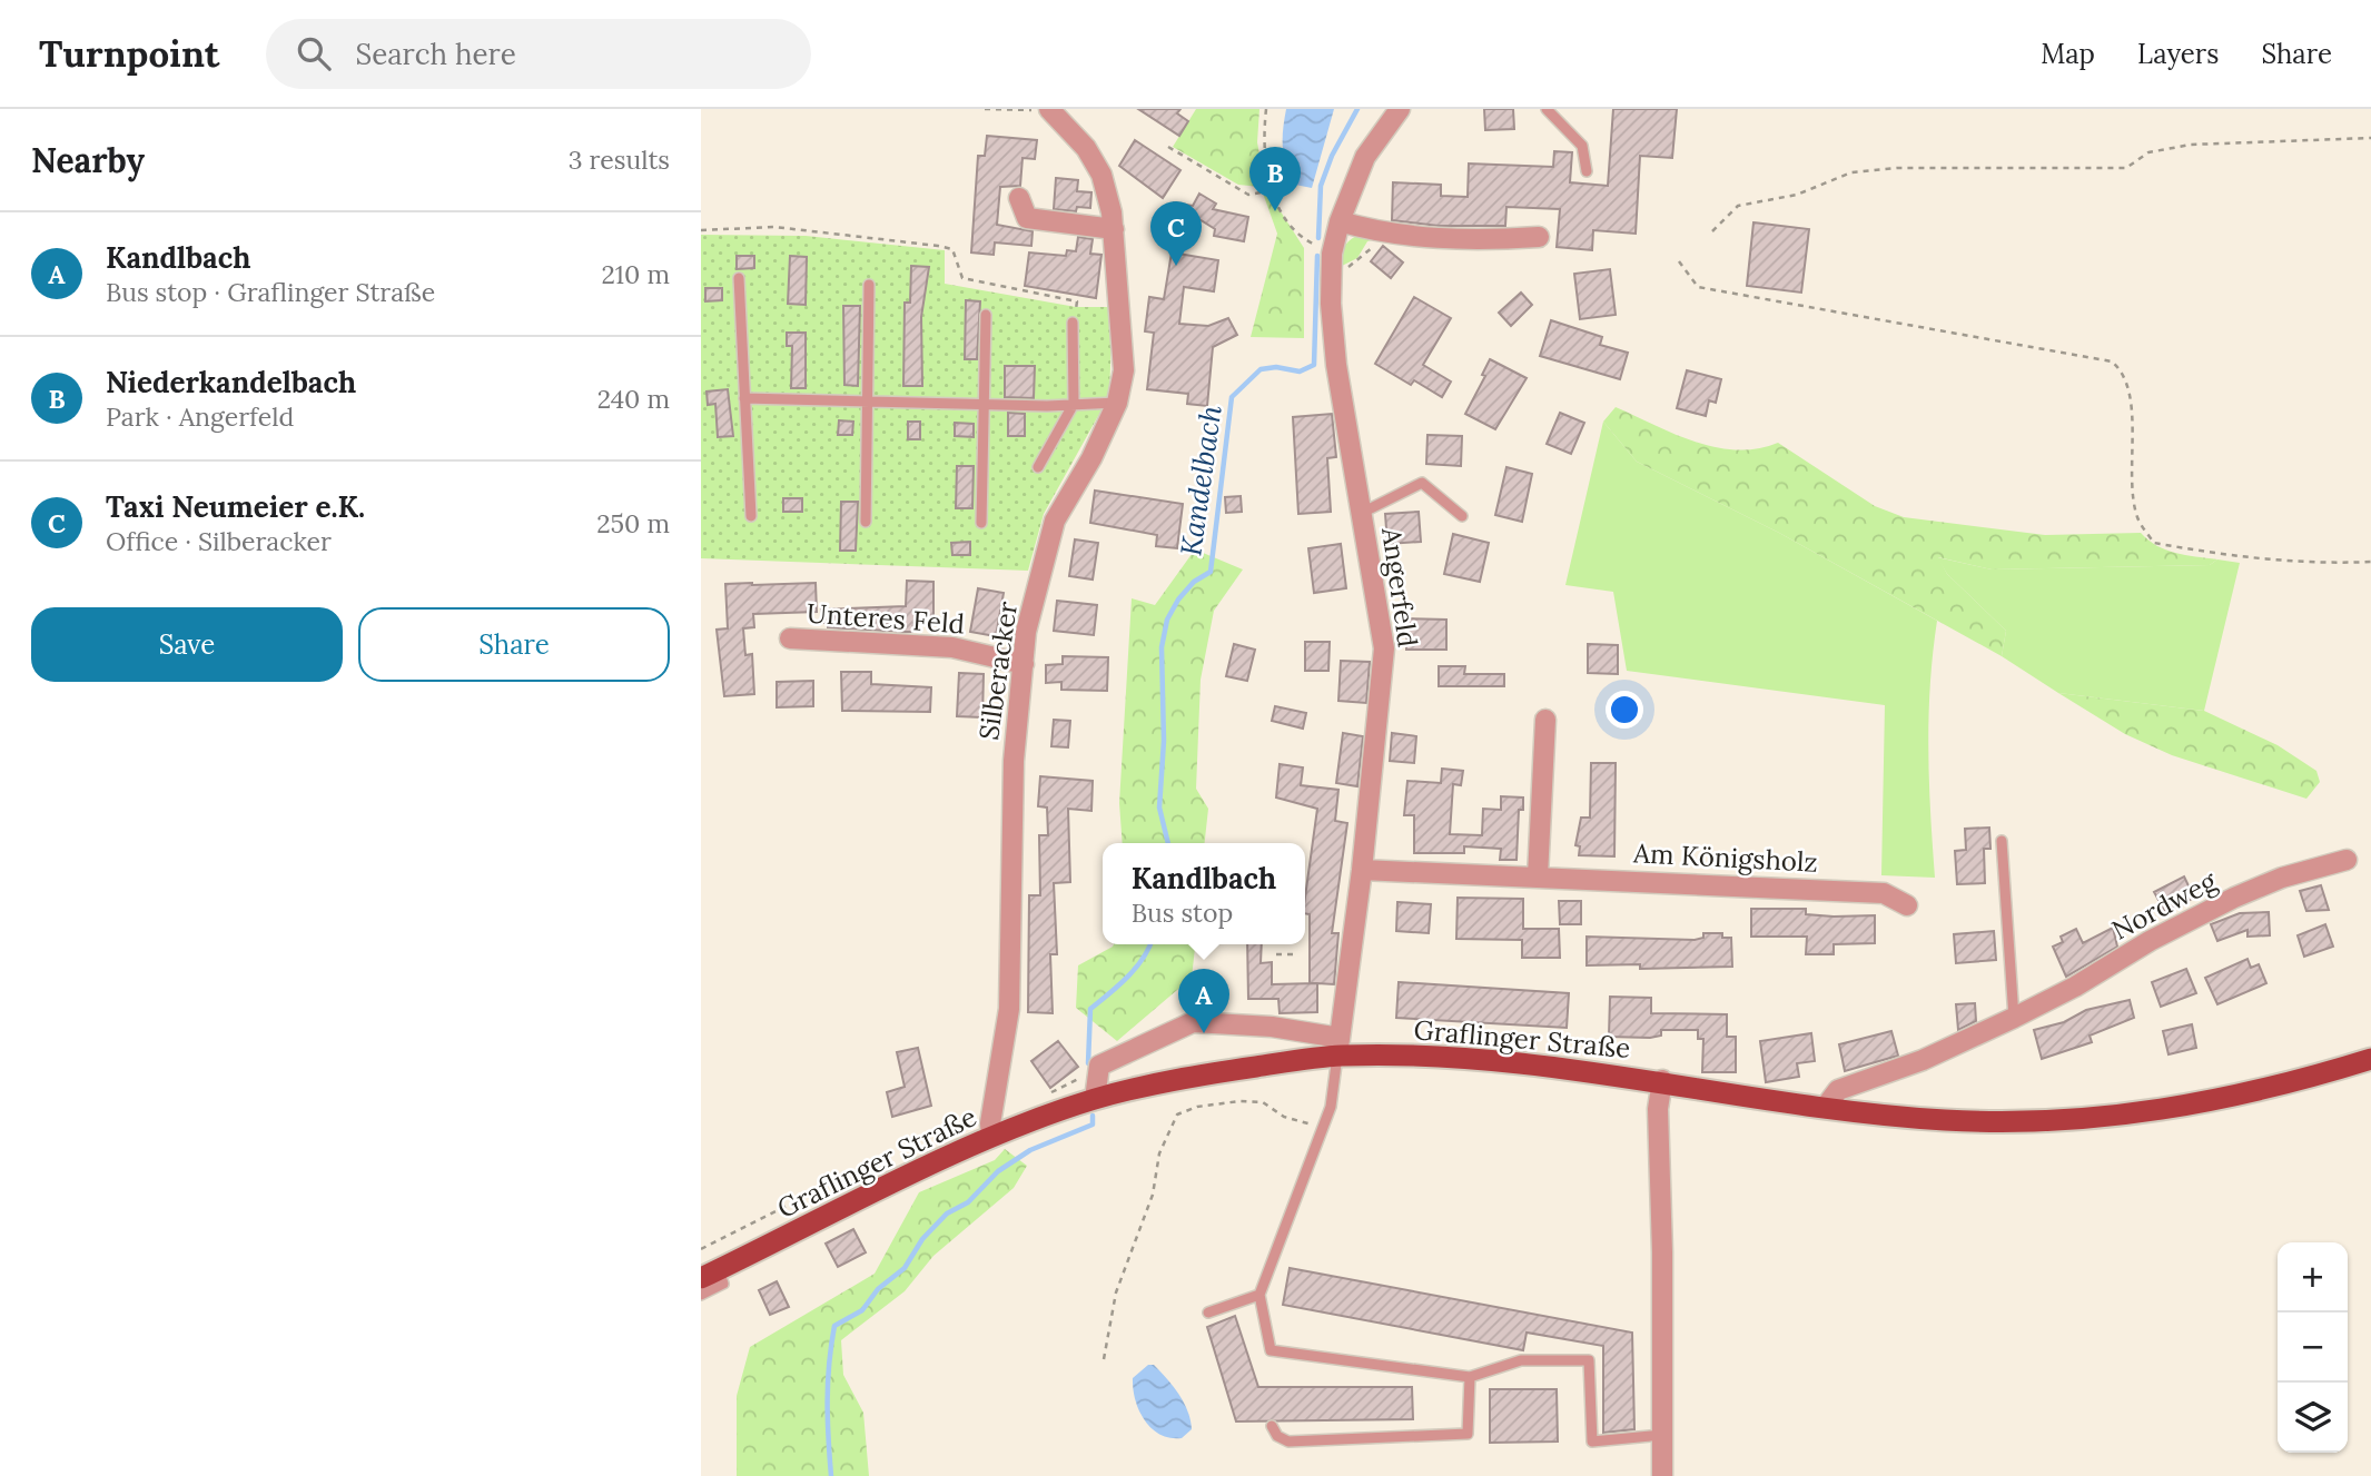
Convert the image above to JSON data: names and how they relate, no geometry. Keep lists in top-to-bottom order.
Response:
{
  "streets": {
    "main road": ["Graflinger Straße"],
    "street": [
      "Angerfeld",
      "Unteres Feld",
      "Silberacker",
      "Am Königsholz",
      "Nordweg"
    ]
  },
  "crossings": [
    ["Angerfeld", "Am Königsholz"],
    ["Angerfeld", "Graflinger Straße"],
    ["Unteres Feld", "Silberacker"],
    ["Silberacker", "Graflinger Straße"],
    ["Nordweg", "Graflinger Straße"]
  ],
  "water": ["Kandelbach"],
  "page": {
    "header": "Turnpoint",
    "search": "Search here",
    "nav": ["Map", "Layers", "Share"],
    "heading": ["Nearby", "3 results"],
    "pins": ["B", "C", "A"],
    "list": [
      {
        "mark": "A",
        "name": "Kandlbach",
        "note": "Bus stop · Graflinger Straße",
        "value": "210 m"
      },
      {
        "mark": "B",
        "name": "Niederkandelbach",
        "note": "Park · Angerfeld",
        "value": "240 m"
      },
      {
        "mark": "C",
        "name": "Taxi Neumeier e.K.",
        "note": "Office · Silberacker",
        "value": "250 m"
      }
    ],
    "buttons": ["Save", "Share"],
    "popup": ["Kandlbach", "Bus stop"],
    "map_buttons": ["+", "−"]
  }
}
